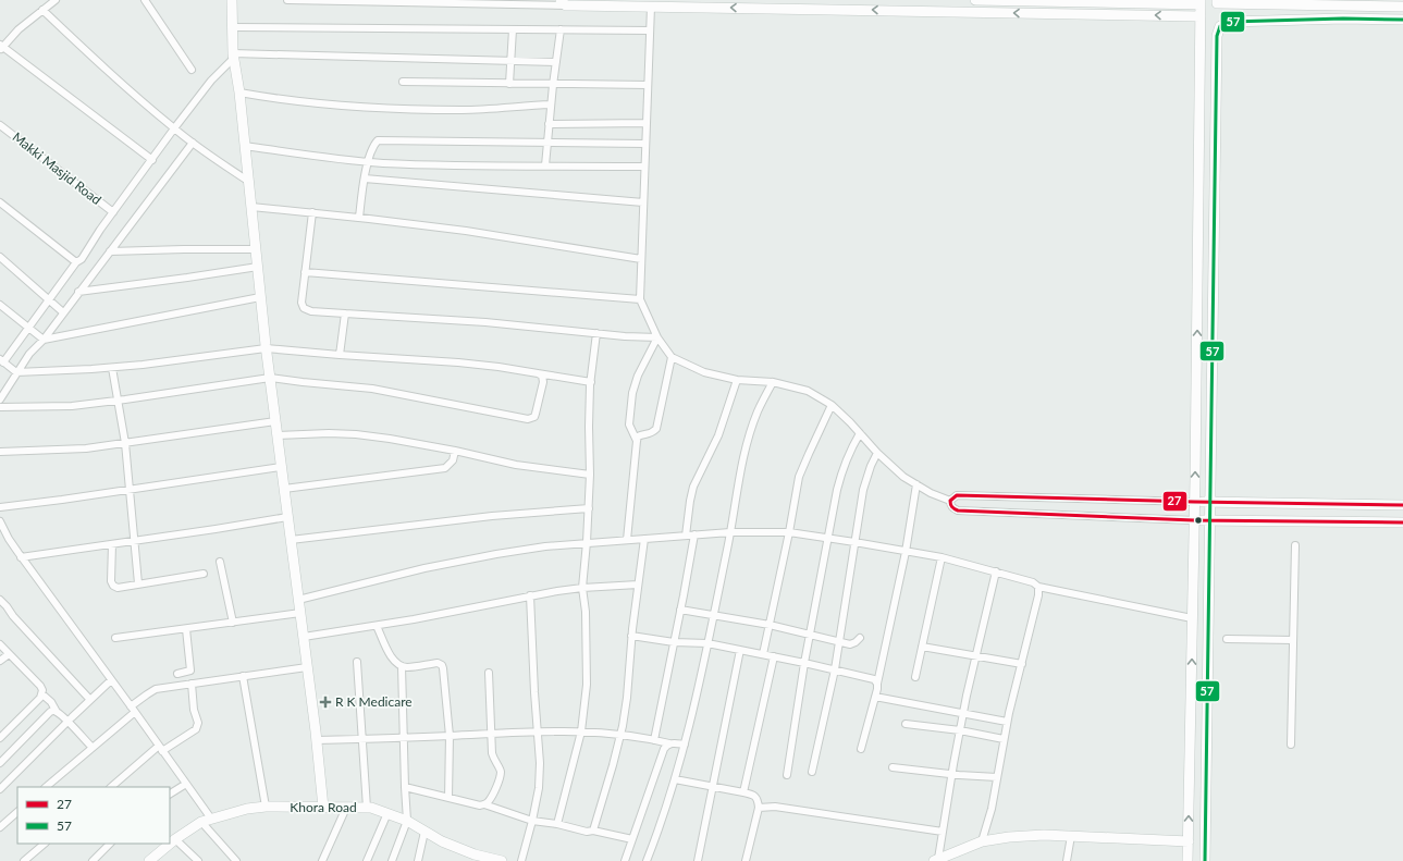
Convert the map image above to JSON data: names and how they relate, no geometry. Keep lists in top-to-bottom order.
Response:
{
  "streets": {
    "street": ["Makki Masjid Road", "Khora Road"]
  },
  "places": {
    "health": ["R K Medicare"]
  },
  "lines": ["transit line 57", "transit line 27"],
  "legend": ["27", "57"]
}
